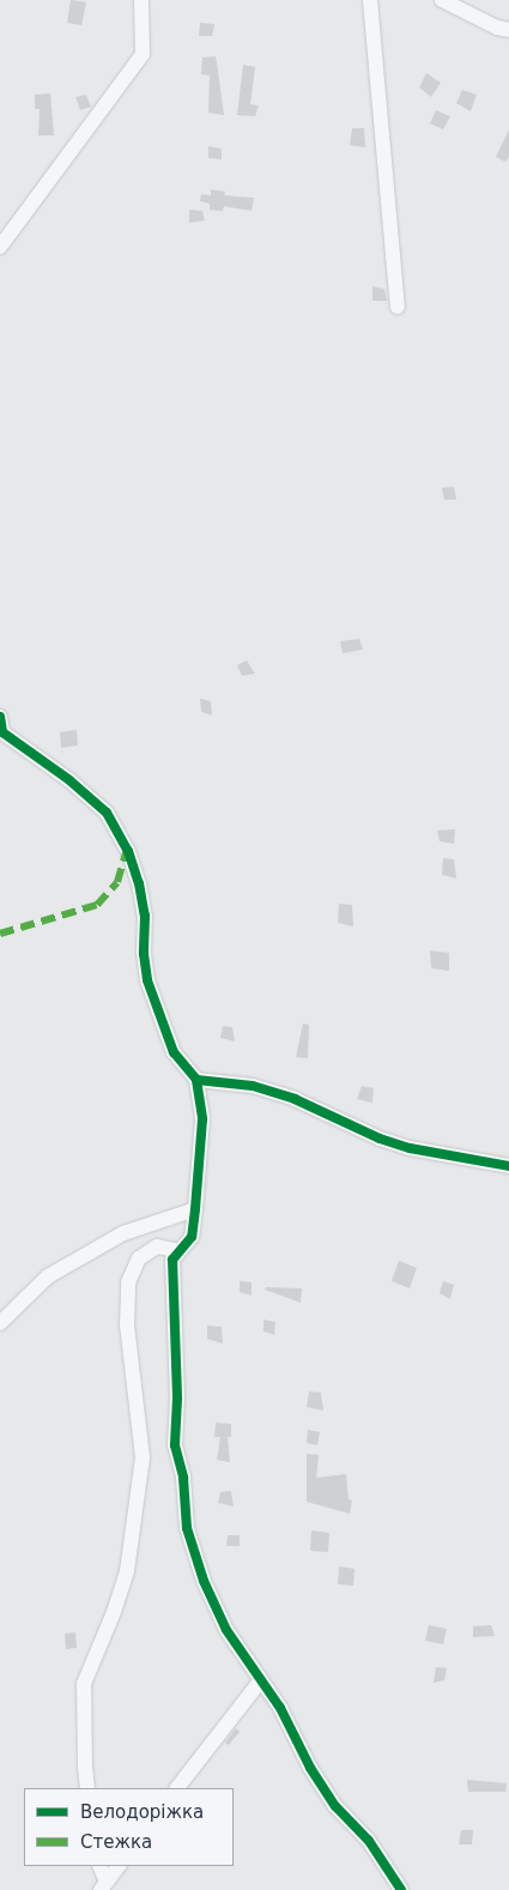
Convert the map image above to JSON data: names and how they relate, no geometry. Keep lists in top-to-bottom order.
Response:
{
  "legend": ["Велодоріжка", "Стежка"]
}
